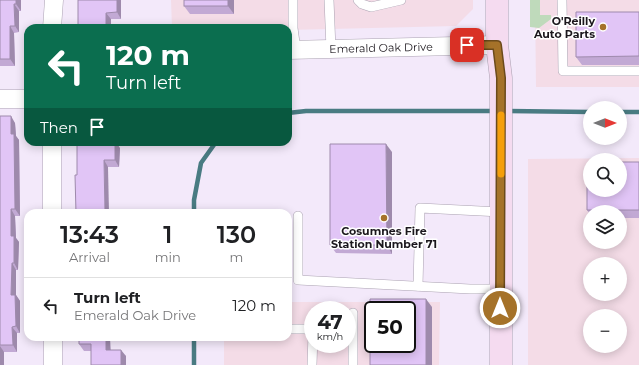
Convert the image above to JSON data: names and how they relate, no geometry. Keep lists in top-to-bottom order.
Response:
{
  "streets": {
    "street": ["Emerald Oak Drive"]
  },
  "places": ["O'Reilly Auto Parts", "Cosumnes Fire Station Number 71"],
  "north": "right",
  "page": {
    "turn": ["120 m", "Turn left"],
    "map_buttons": ["+", "−"],
    "then": "Then",
    "eta": [
      "13:43",
      "Arrival",
      "1",
      "min",
      "130",
      "m"
    ],
    "list": [
      {
        "name": "Turn left",
        "note": "Emerald Oak Drive",
        "value": "120 m"
      }
    ],
    "speed": "47 km/h",
    "limit": "50"
  }
}
